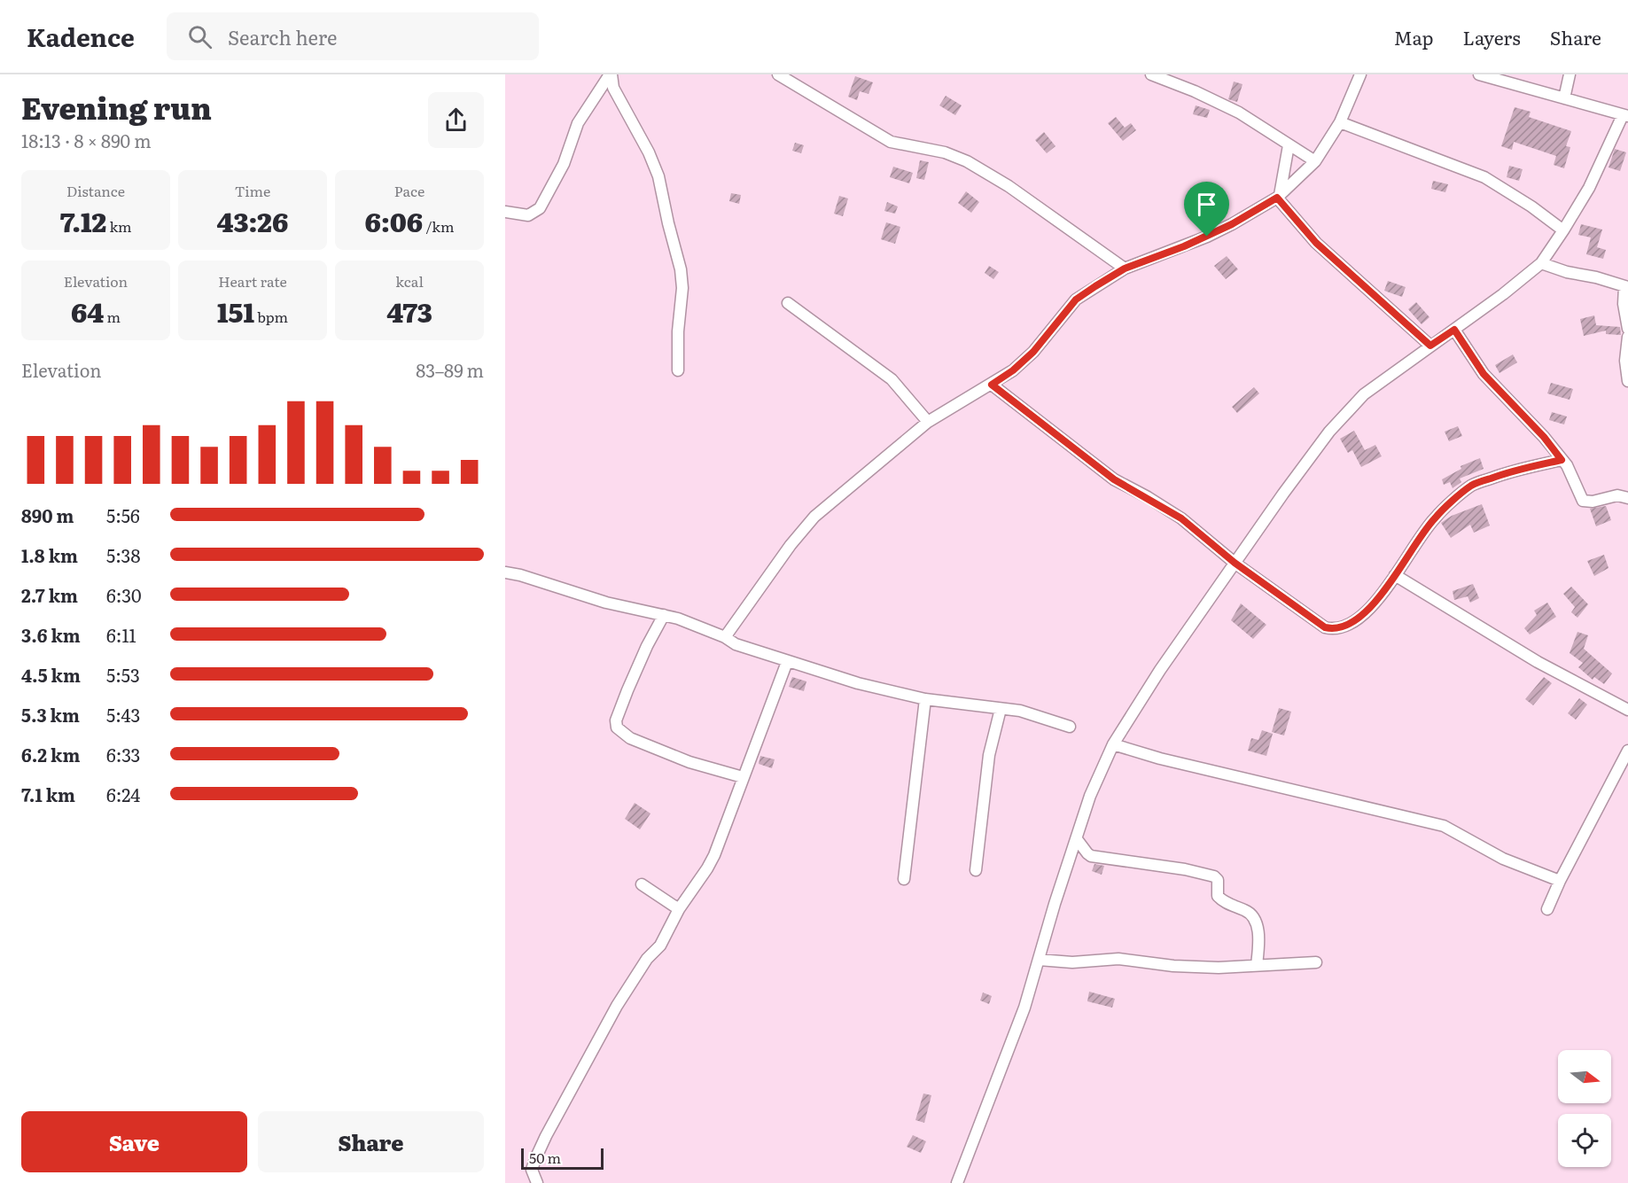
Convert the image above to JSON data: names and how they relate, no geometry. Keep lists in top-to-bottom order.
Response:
{
  "scale_bar": "50 m",
  "north": "right",
  "page": {
    "header": "Kadence",
    "search": "Search here",
    "nav": ["Map", "Layers", "Share"],
    "heading": ["Evening run", "18:13 · 8 × 890 m"],
    "stats": [
      ["Distance", "7.12 km"],
      ["Time", "43:26"],
      ["Pace", "6:06 /km"],
      ["Elevation", "64 m"],
      ["Heart rate", "151 bpm"],
      ["kcal", "473"]
    ],
    "chart": ["Elevation", "83–89 m"],
    "list": [
      {
        "name": "890 m",
        "note": "5:56"
      },
      {
        "name": "1.8 km",
        "note": "5:38"
      },
      {
        "name": "2.7 km",
        "note": "6:30"
      },
      {
        "name": "3.6 km",
        "note": "6:11"
      },
      {
        "name": "4.5 km",
        "note": "5:53"
      },
      {
        "name": "5.3 km",
        "note": "5:43"
      },
      {
        "name": "6.2 km",
        "note": "6:33"
      },
      {
        "name": "7.1 km",
        "note": "6:24"
      }
    ],
    "buttons": ["Save", "Share"],
    "scale": "50 m"
  }
}
